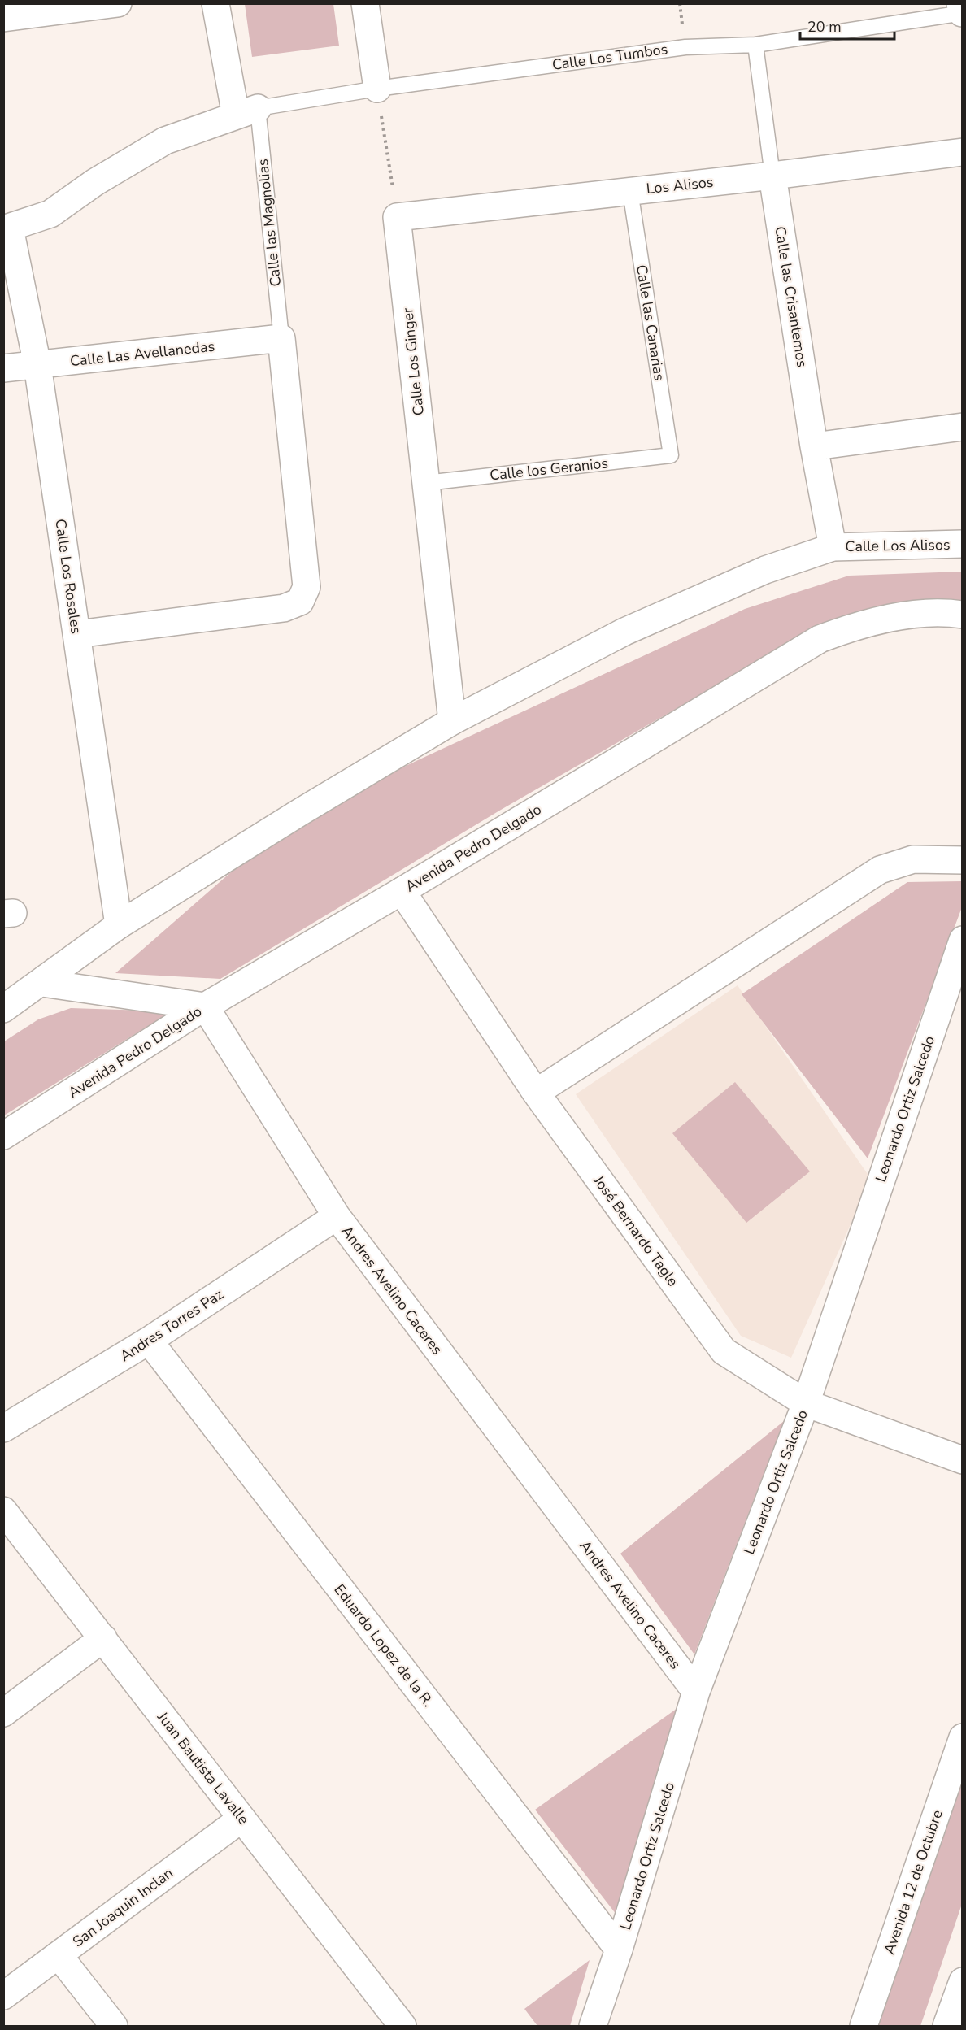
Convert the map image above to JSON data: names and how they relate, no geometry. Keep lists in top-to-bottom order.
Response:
{
  "streets": {
    "street": [
      "Los Alisos",
      "Calle las Crisantemos",
      "Calle Las Avellanedas",
      "Calle Los Ginger",
      "Calle Los Alisos",
      "Calle Los Rosales",
      "Avenida Pedro Delgado",
      "Leonardo Ortiz Salcedo",
      "José Bernardo Tagle",
      "Andres Avelino Caceres",
      "Andres Torres Paz",
      "Eduardo Lopez de la R.",
      "Juan Bautista Lavalle",
      "Avenida 12 de Octubre",
      "San Joaquin Inclan"
    ],
    "lane": [
      "Calle Los Tumbos",
      "Calle las Magnolias",
      "Calle las Canarias",
      "Calle los Geranios"
    ]
  },
  "crossings": [
    ["Calle Los Tumbos", "Calle las Magnolias"],
    ["Calle Los Tumbos", "Calle las Crisantemos"],
    ["Los Alisos", "Calle las Crisantemos"],
    ["Los Alisos", "Calle las Canarias"],
    ["Los Alisos", "Calle Los Ginger"],
    ["Calle las Magnolias", "Calle Las Avellanedas"],
    ["Calle las Crisantemos", "Calle Los Alisos"],
    ["Calle las Canarias", "Calle los Geranios"],
    ["Calle Las Avellanedas", "Calle Los Rosales"],
    ["Calle Los Ginger", "Calle los Geranios"],
    ["Avenida Pedro Delgado", "José Bernardo Tagle"],
    ["Avenida Pedro Delgado", "Andres Avelino Caceres"],
    ["Leonardo Ortiz Salcedo", "José Bernardo Tagle"],
    ["Leonardo Ortiz Salcedo", "Andres Avelino Caceres"],
    ["Leonardo Ortiz Salcedo", "Eduardo Lopez de la R."],
    ["Andres Avelino Caceres", "Andres Torres Paz"],
    ["Andres Torres Paz", "Eduardo Lopez de la R."],
    ["Juan Bautista Lavalle", "San Joaquin Inclan"]
  ],
  "scale_bar": "20 m"
}
